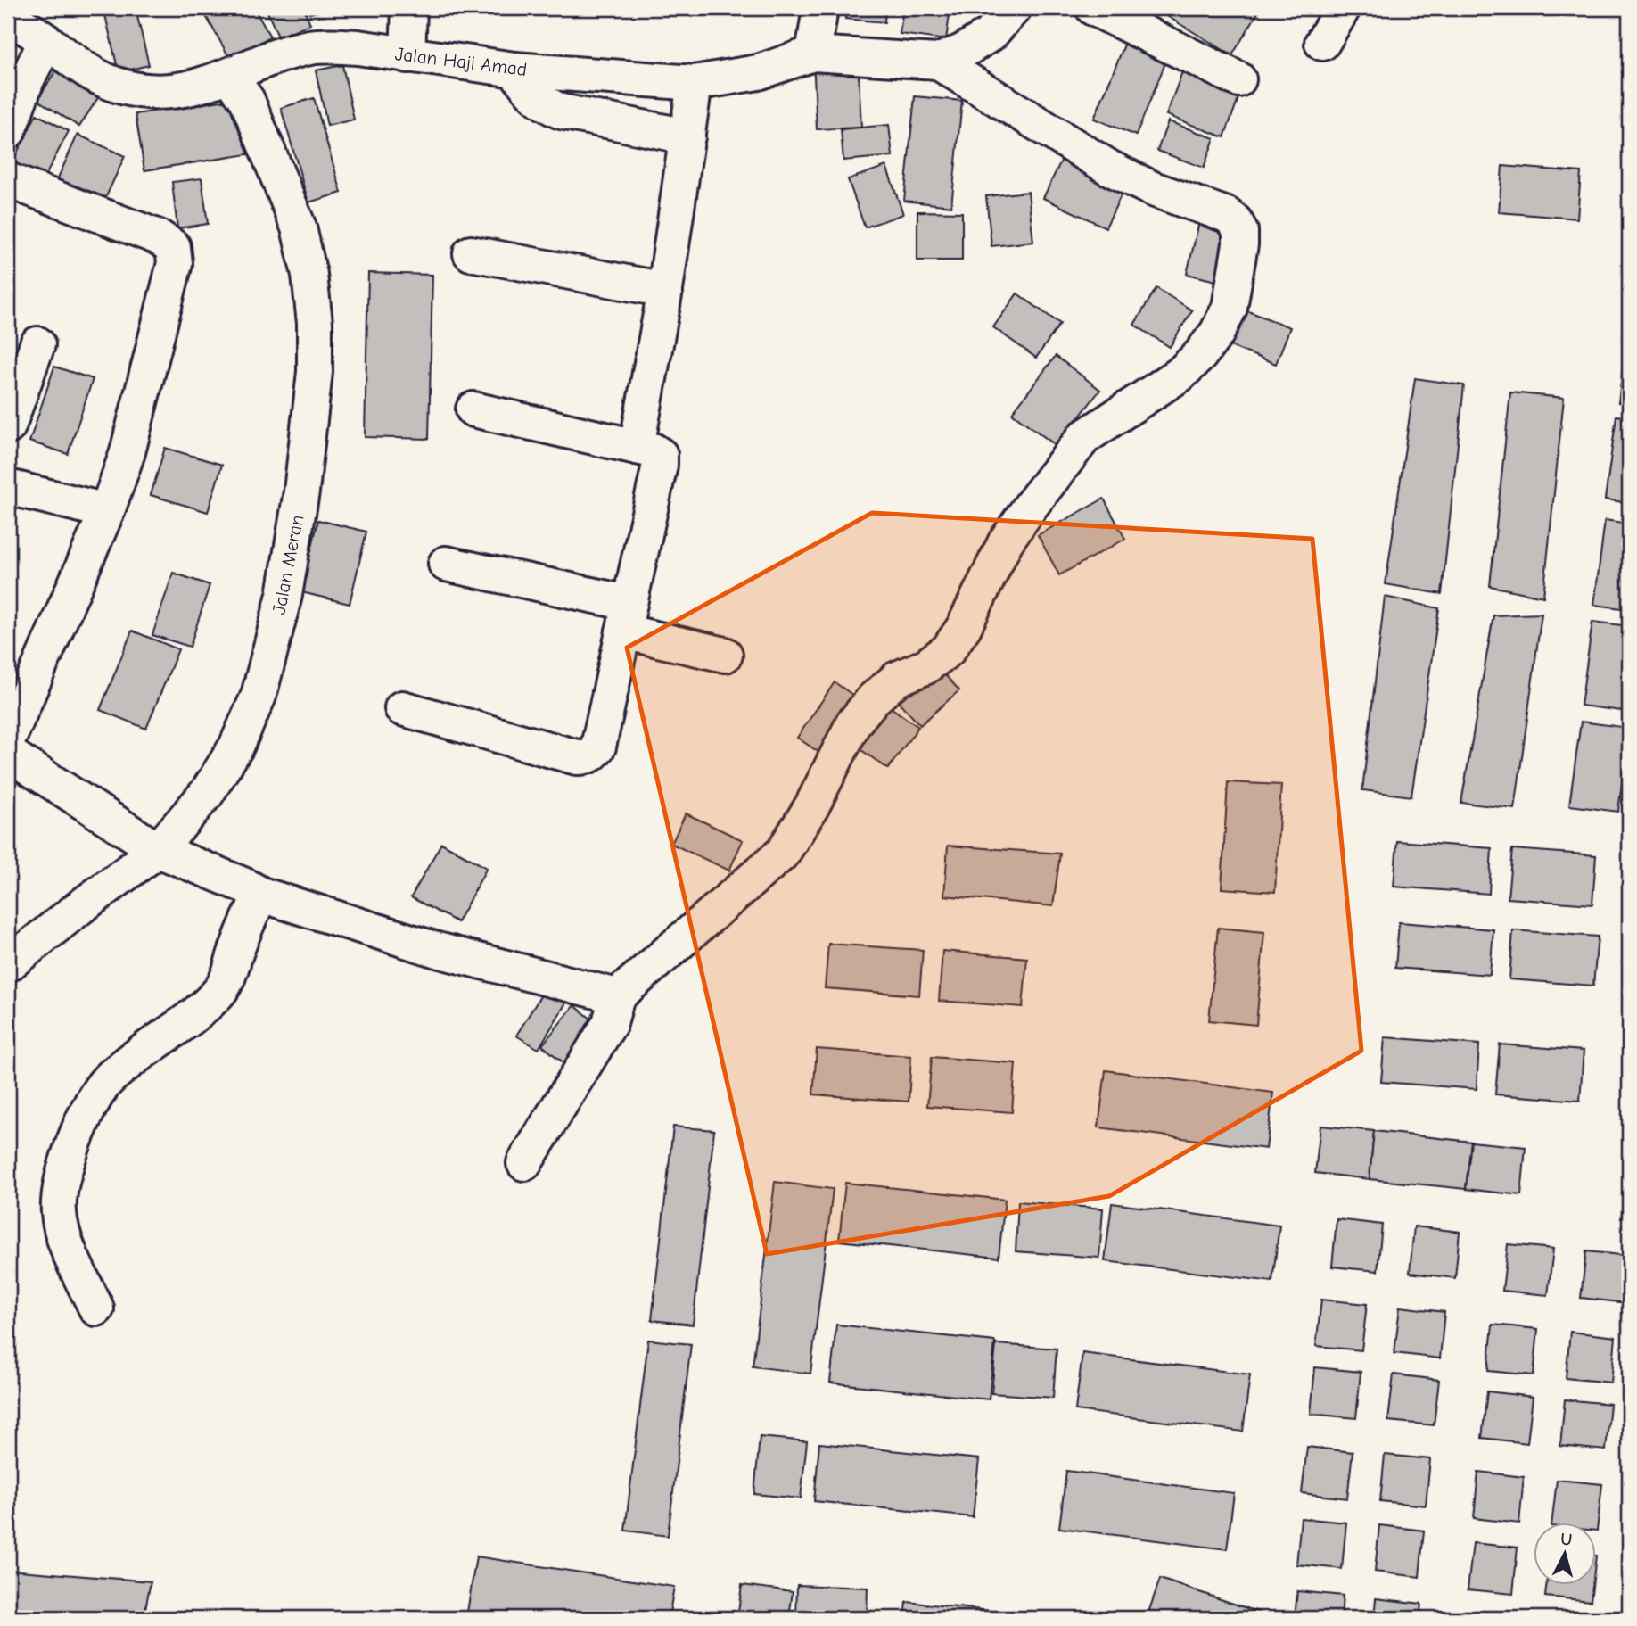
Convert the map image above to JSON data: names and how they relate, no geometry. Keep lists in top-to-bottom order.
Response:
{
  "streets": {
    "street": ["Jalan Haji Amad", "Jalan Meran"]
  },
  "crossings": [
    ["Jalan Haji Amad", "Jalan Meran"]
  ],
  "north": "top"
}
